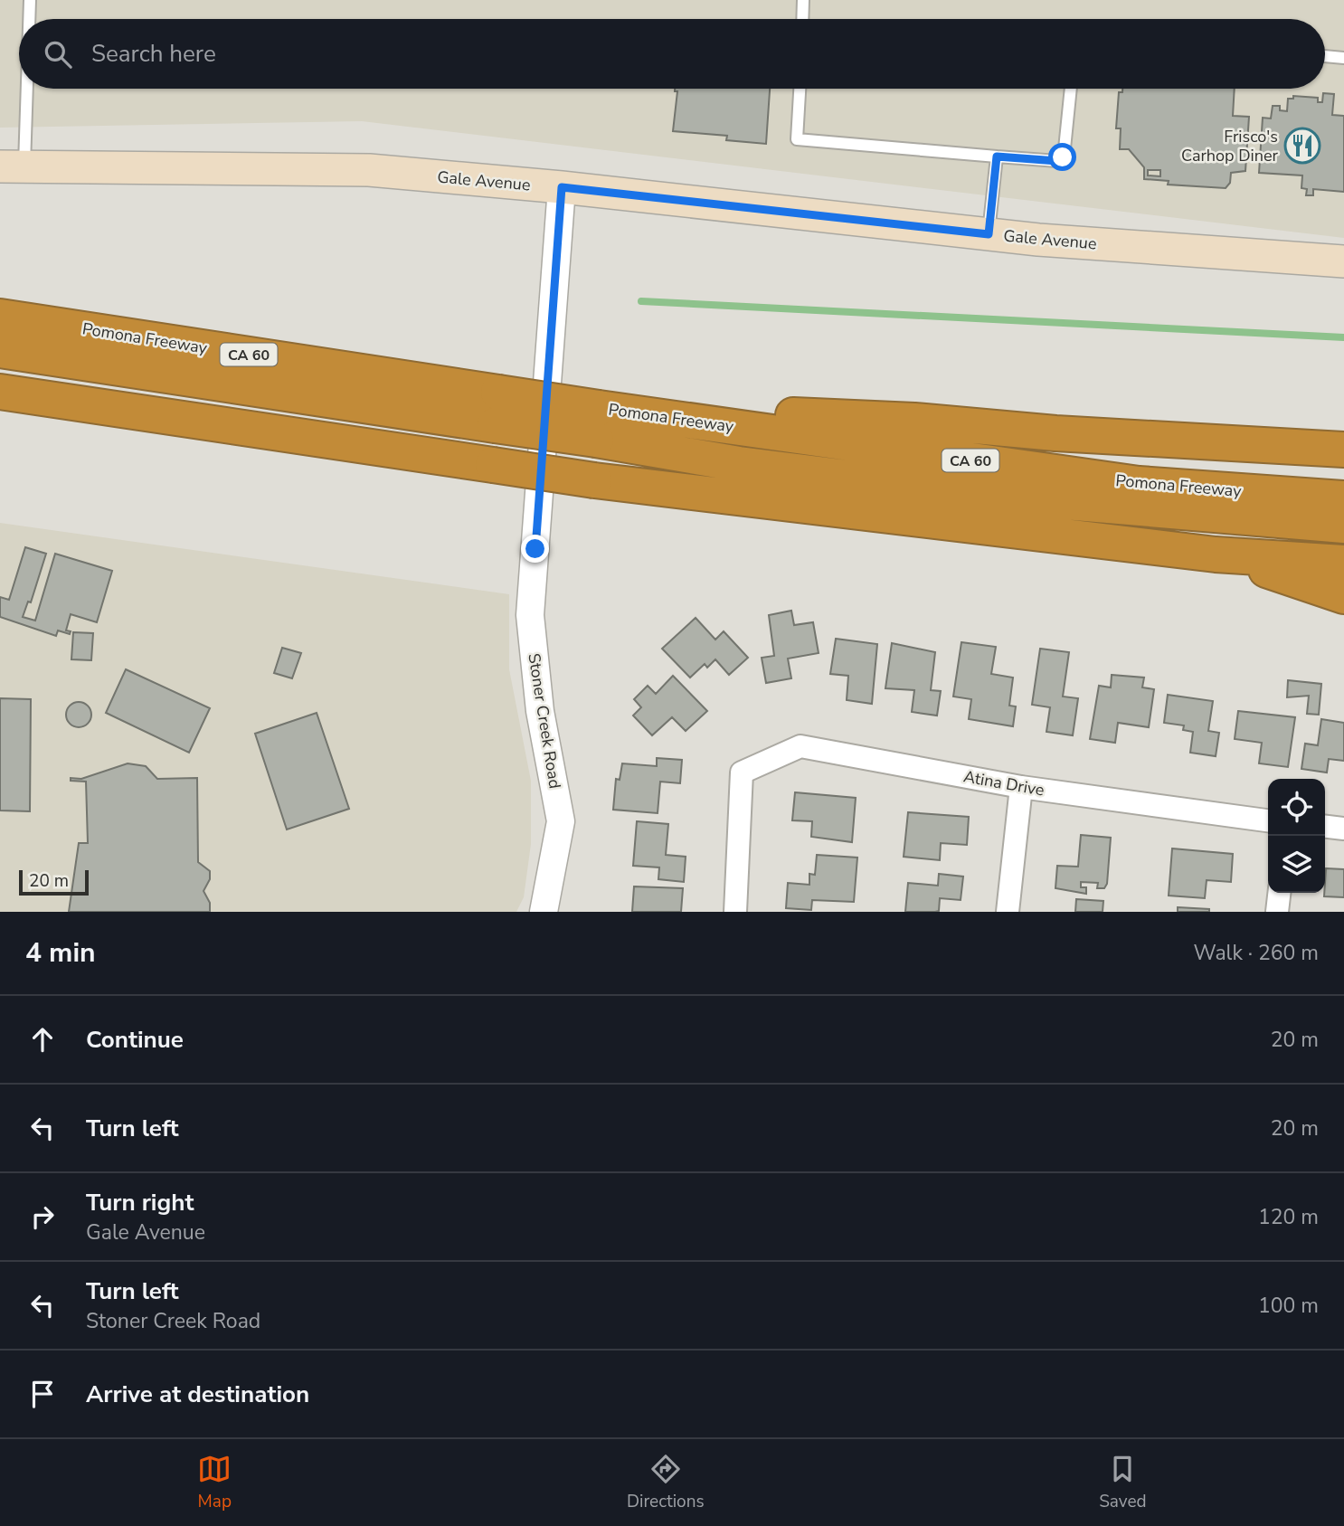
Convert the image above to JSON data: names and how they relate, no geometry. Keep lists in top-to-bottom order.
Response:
{
  "streets": {
    "highway": ["Pomona Freeway", "CA 60"],
    "main road": ["Gale Avenue"],
    "street": ["Stoner Creek Road", "Atina Drive"]
  },
  "crossings": [
    ["Gale Avenue", "Stoner Creek Road"]
  ],
  "places": {
    "restaurant": ["Frisco's Carhop Diner"]
  },
  "scale_bar": "20 m",
  "page": {
    "search": "Search here",
    "scale": "20 m",
    "heading": ["4 min", "Walk · 260 m"],
    "list": [
      ["Continue", "20 m"],
      ["Turn left", "20 m"],
      ["Turn right", "Gale Avenue", "120 m"],
      ["Turn left", "Stoner Creek Road", "100 m"],
      "Arrive at destination"
    ],
    "nav": ["Map", "Directions", "Saved"]
  }
}
